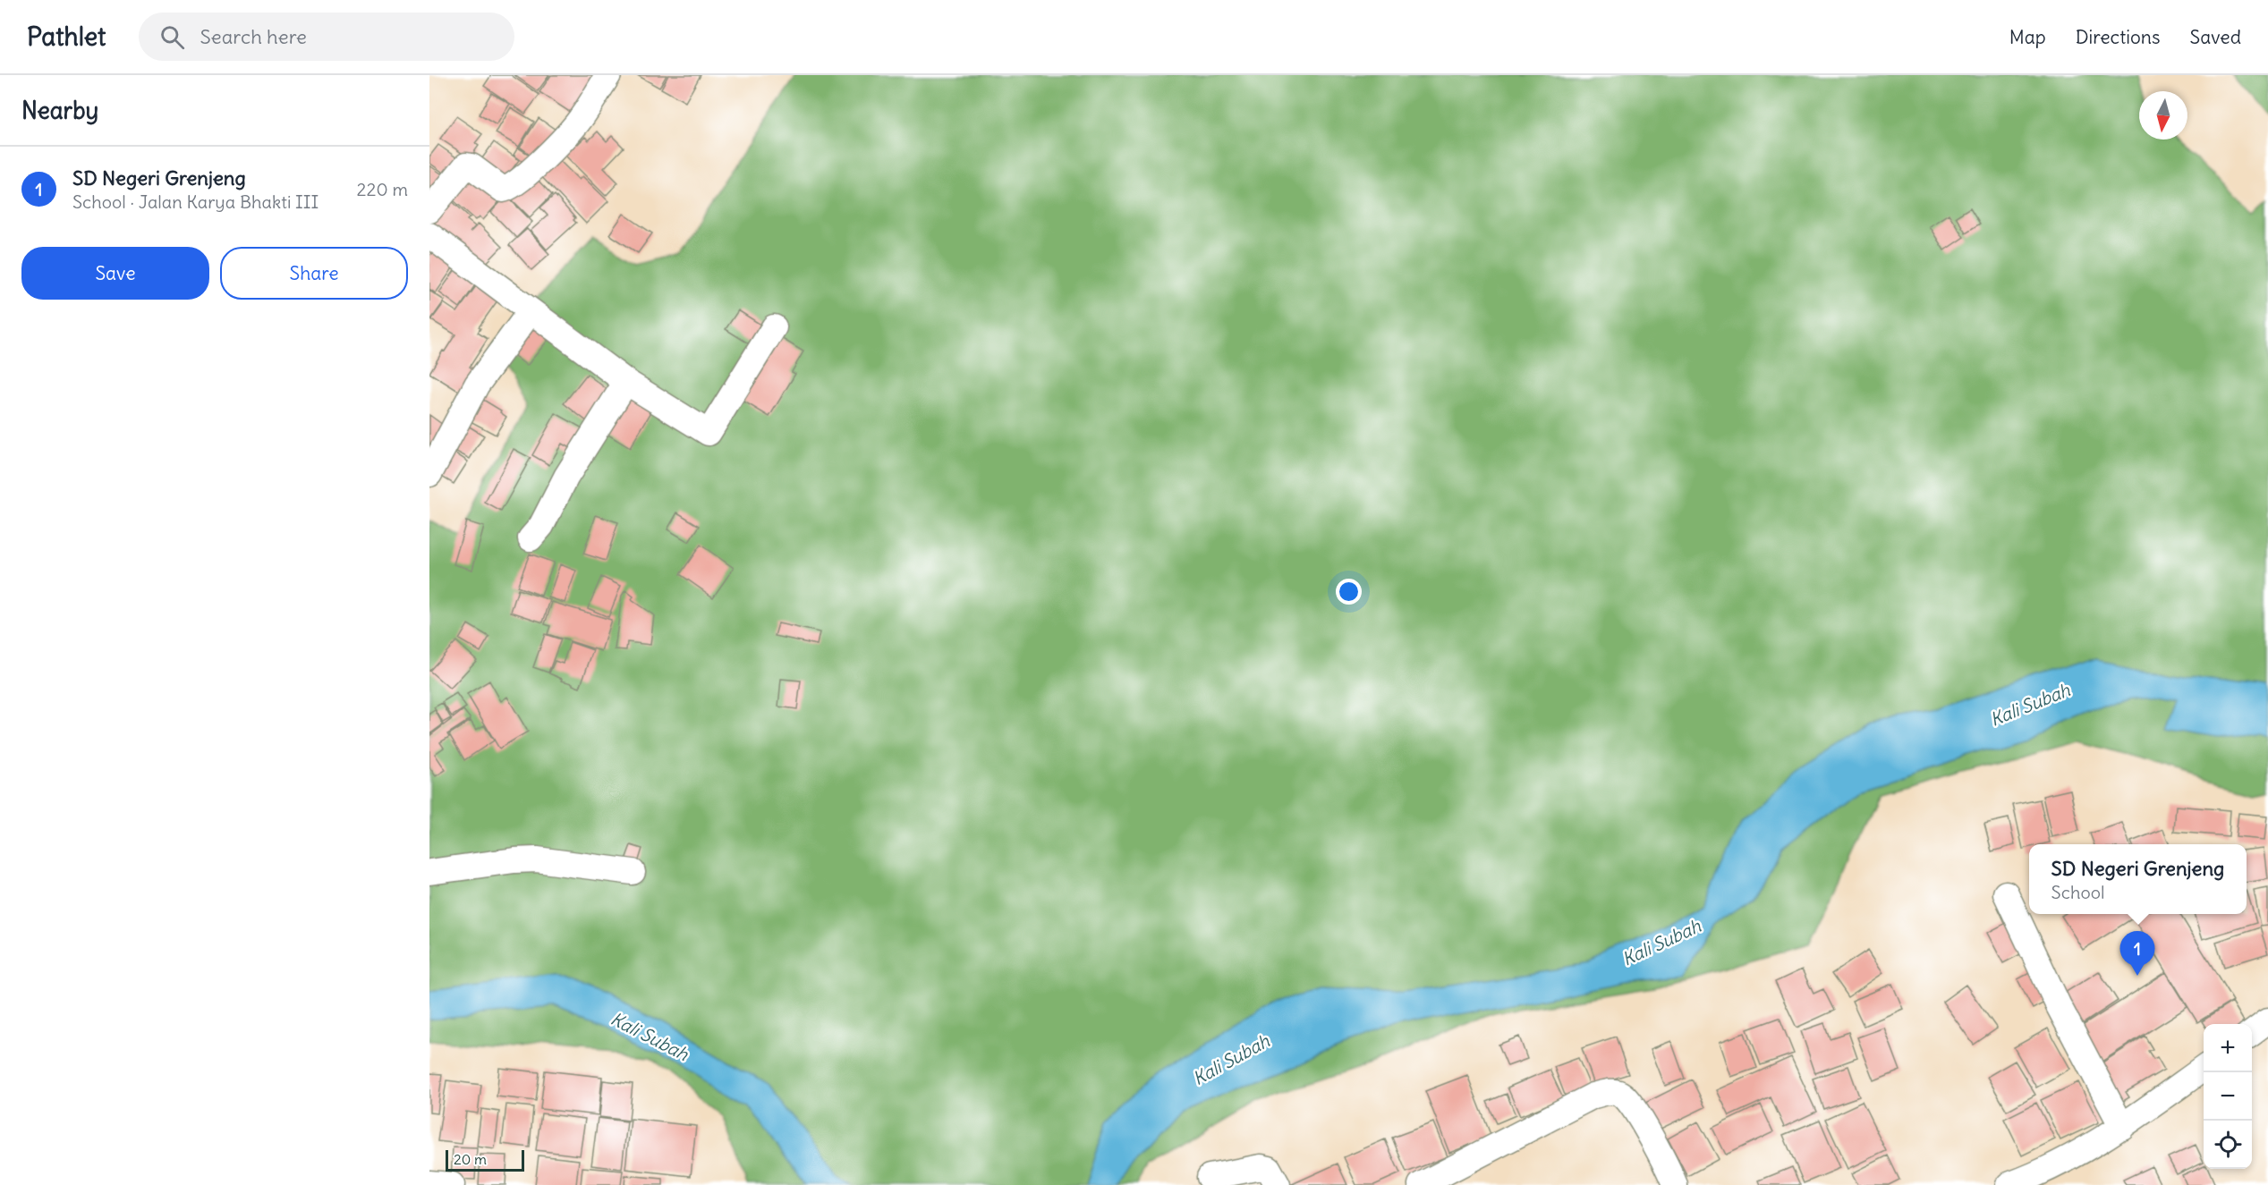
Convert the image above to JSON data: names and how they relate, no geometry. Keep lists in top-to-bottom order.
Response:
{
  "water": ["Kali Subah"],
  "scale_bar": "20 m",
  "north": "bottom",
  "page": {
    "header": "Pathlet",
    "search": "Search here",
    "nav": ["Map", "Directions", "Saved"],
    "heading": "Nearby",
    "list": [
      {
        "mark": "1",
        "name": "SD Negeri Grenjeng",
        "note": "School · Jalan Karya Bhakti III",
        "value": "220 m"
      }
    ],
    "buttons": ["Save", "Share"],
    "popup": ["SD Negeri Grenjeng", "School"],
    "pins": "1",
    "map_buttons": ["+", "−"],
    "scale": "20 m"
  }
}
